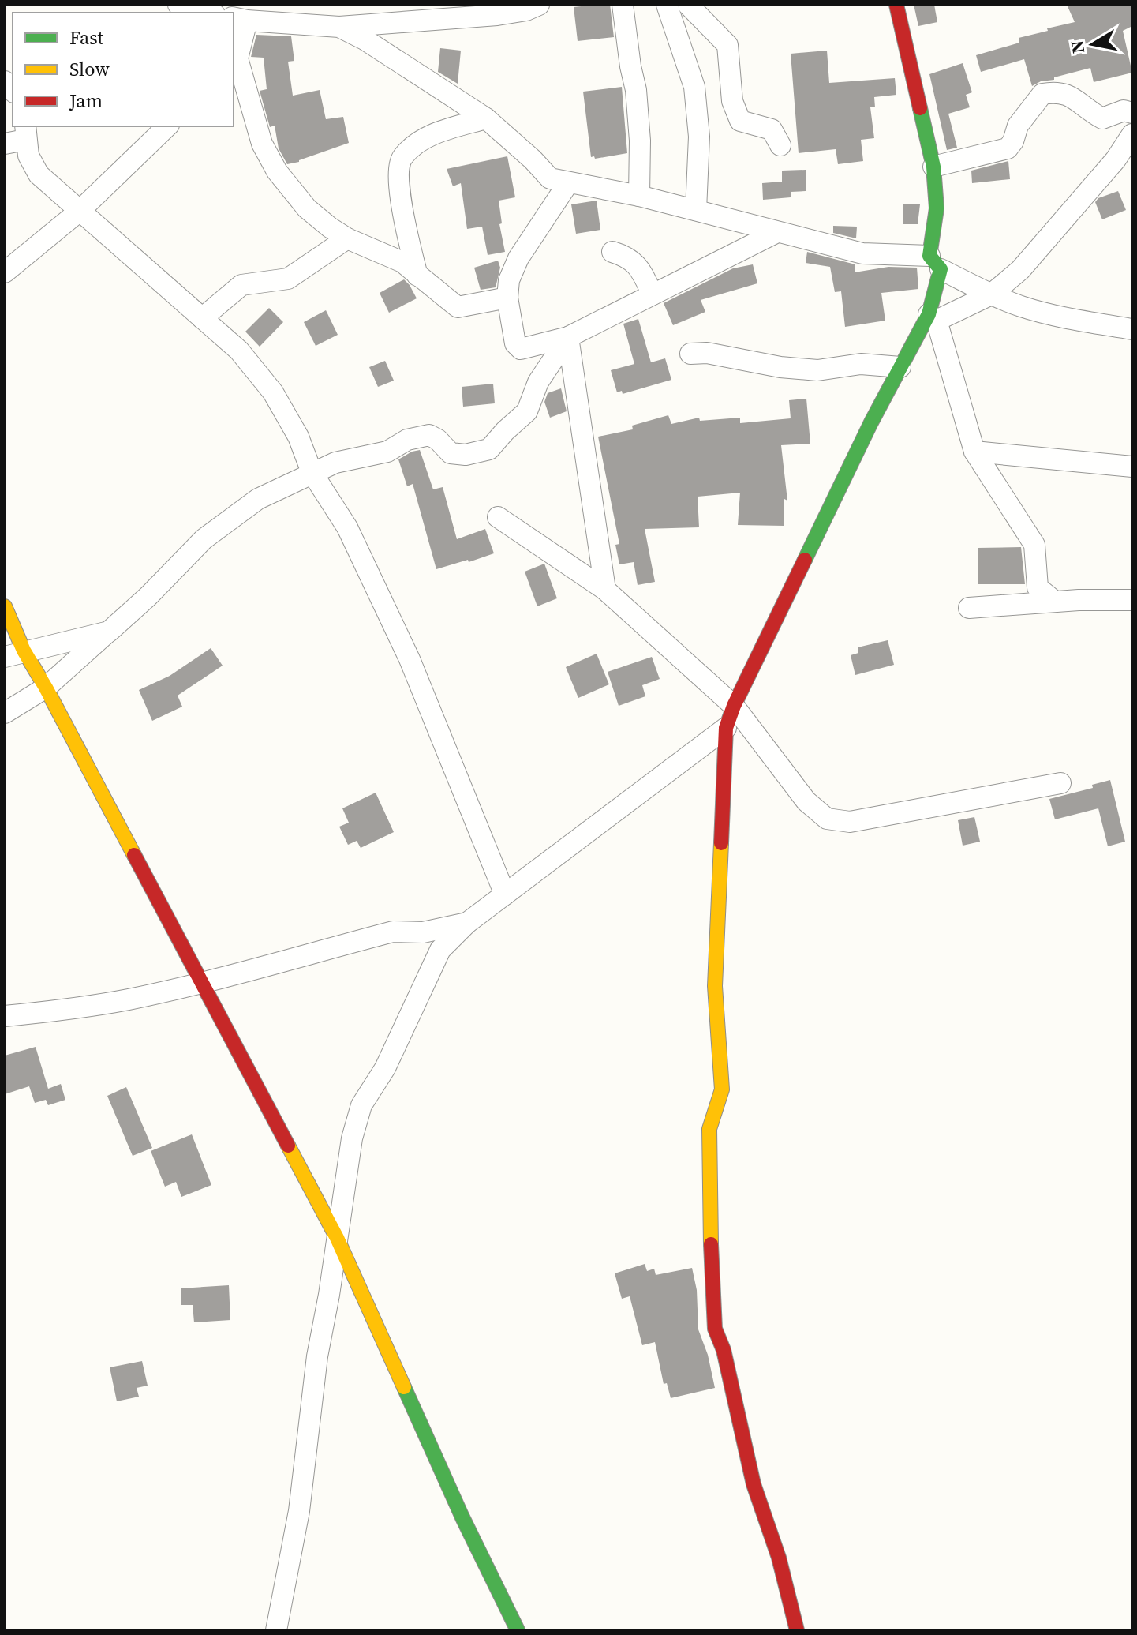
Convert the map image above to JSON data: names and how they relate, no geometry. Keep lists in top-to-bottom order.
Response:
{
  "legend": ["Fast", "Slow", "Jam"],
  "north": "left"
}
